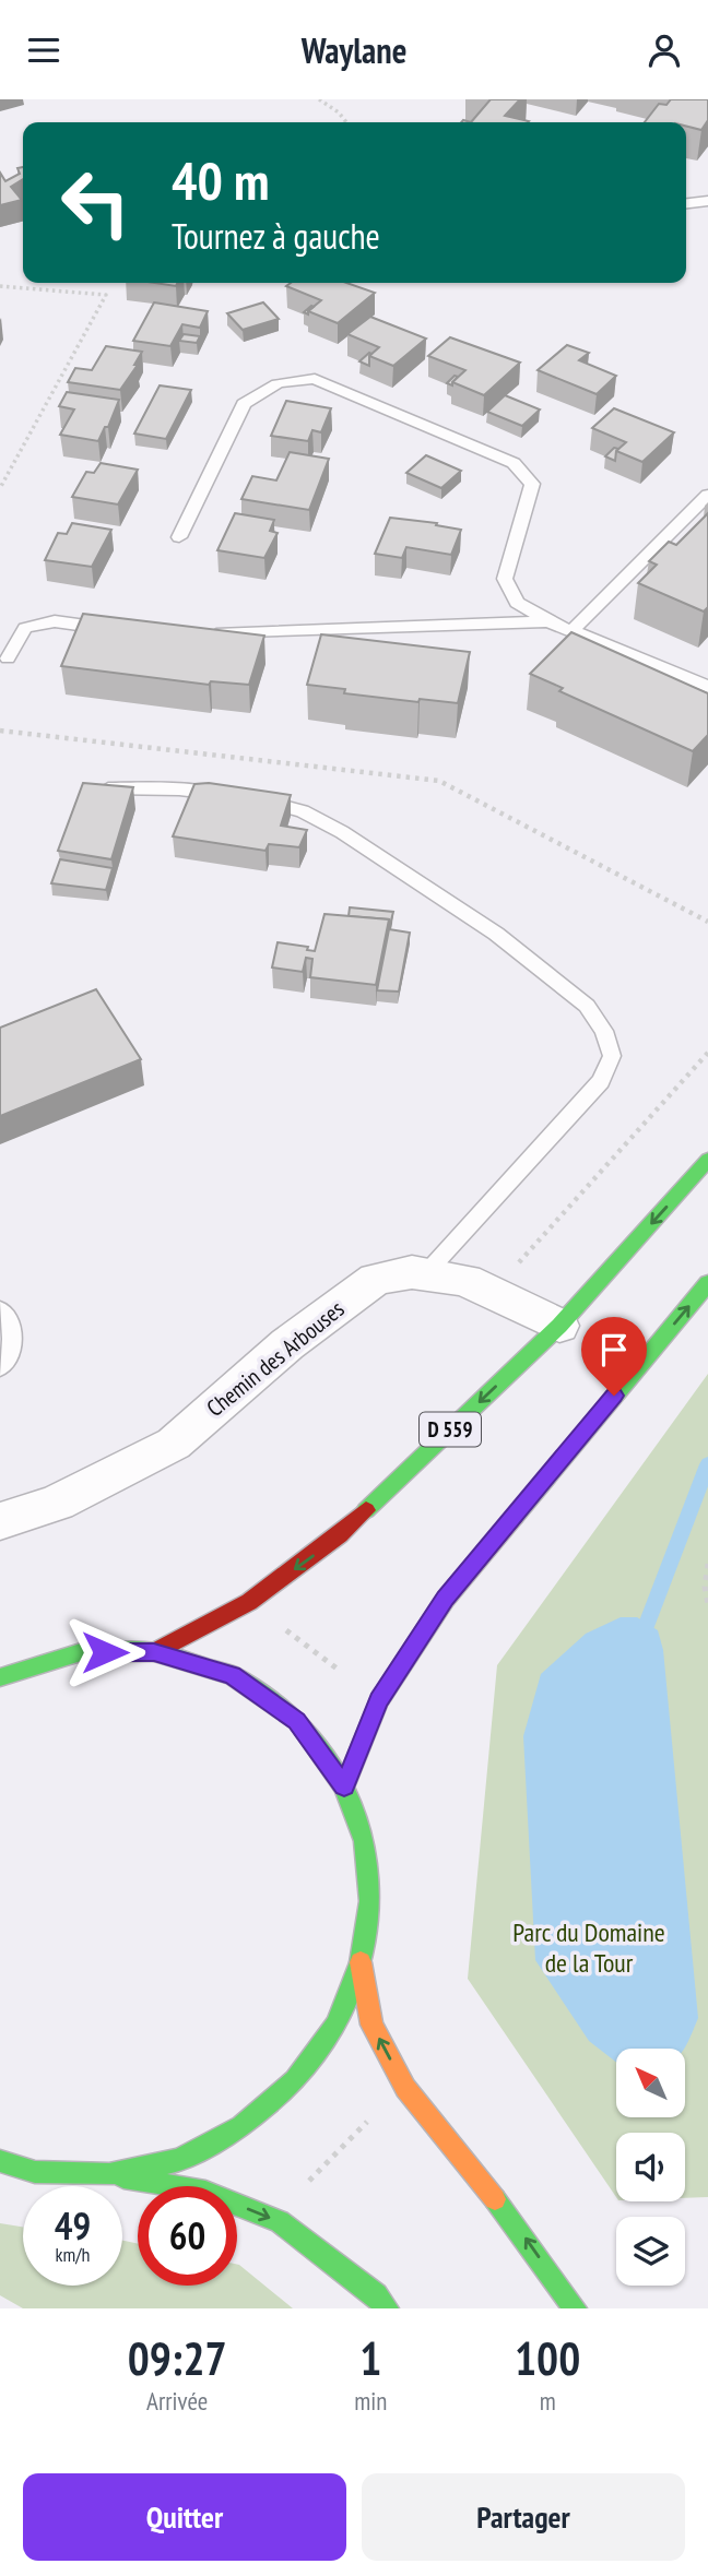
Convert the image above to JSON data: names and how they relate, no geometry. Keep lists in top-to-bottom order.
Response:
{
  "streets": {
    "main road": ["D 559"],
    "street": ["Chemin des Arbouses"]
  },
  "crossings": [
    ["Chemin des Arbouses", "D 559"]
  ],
  "parks": ["Parc du Domaine de la Tour"],
  "north": "top left",
  "page": {
    "header": "Waylane",
    "turn": ["40 m", "Tournez à gauche"],
    "speed": "49 km/h",
    "limit": "60",
    "eta": [
      "09:27",
      "Arrivée",
      "1",
      "min",
      "100",
      "m"
    ],
    "buttons": ["Quitter", "Partager"]
  }
}
